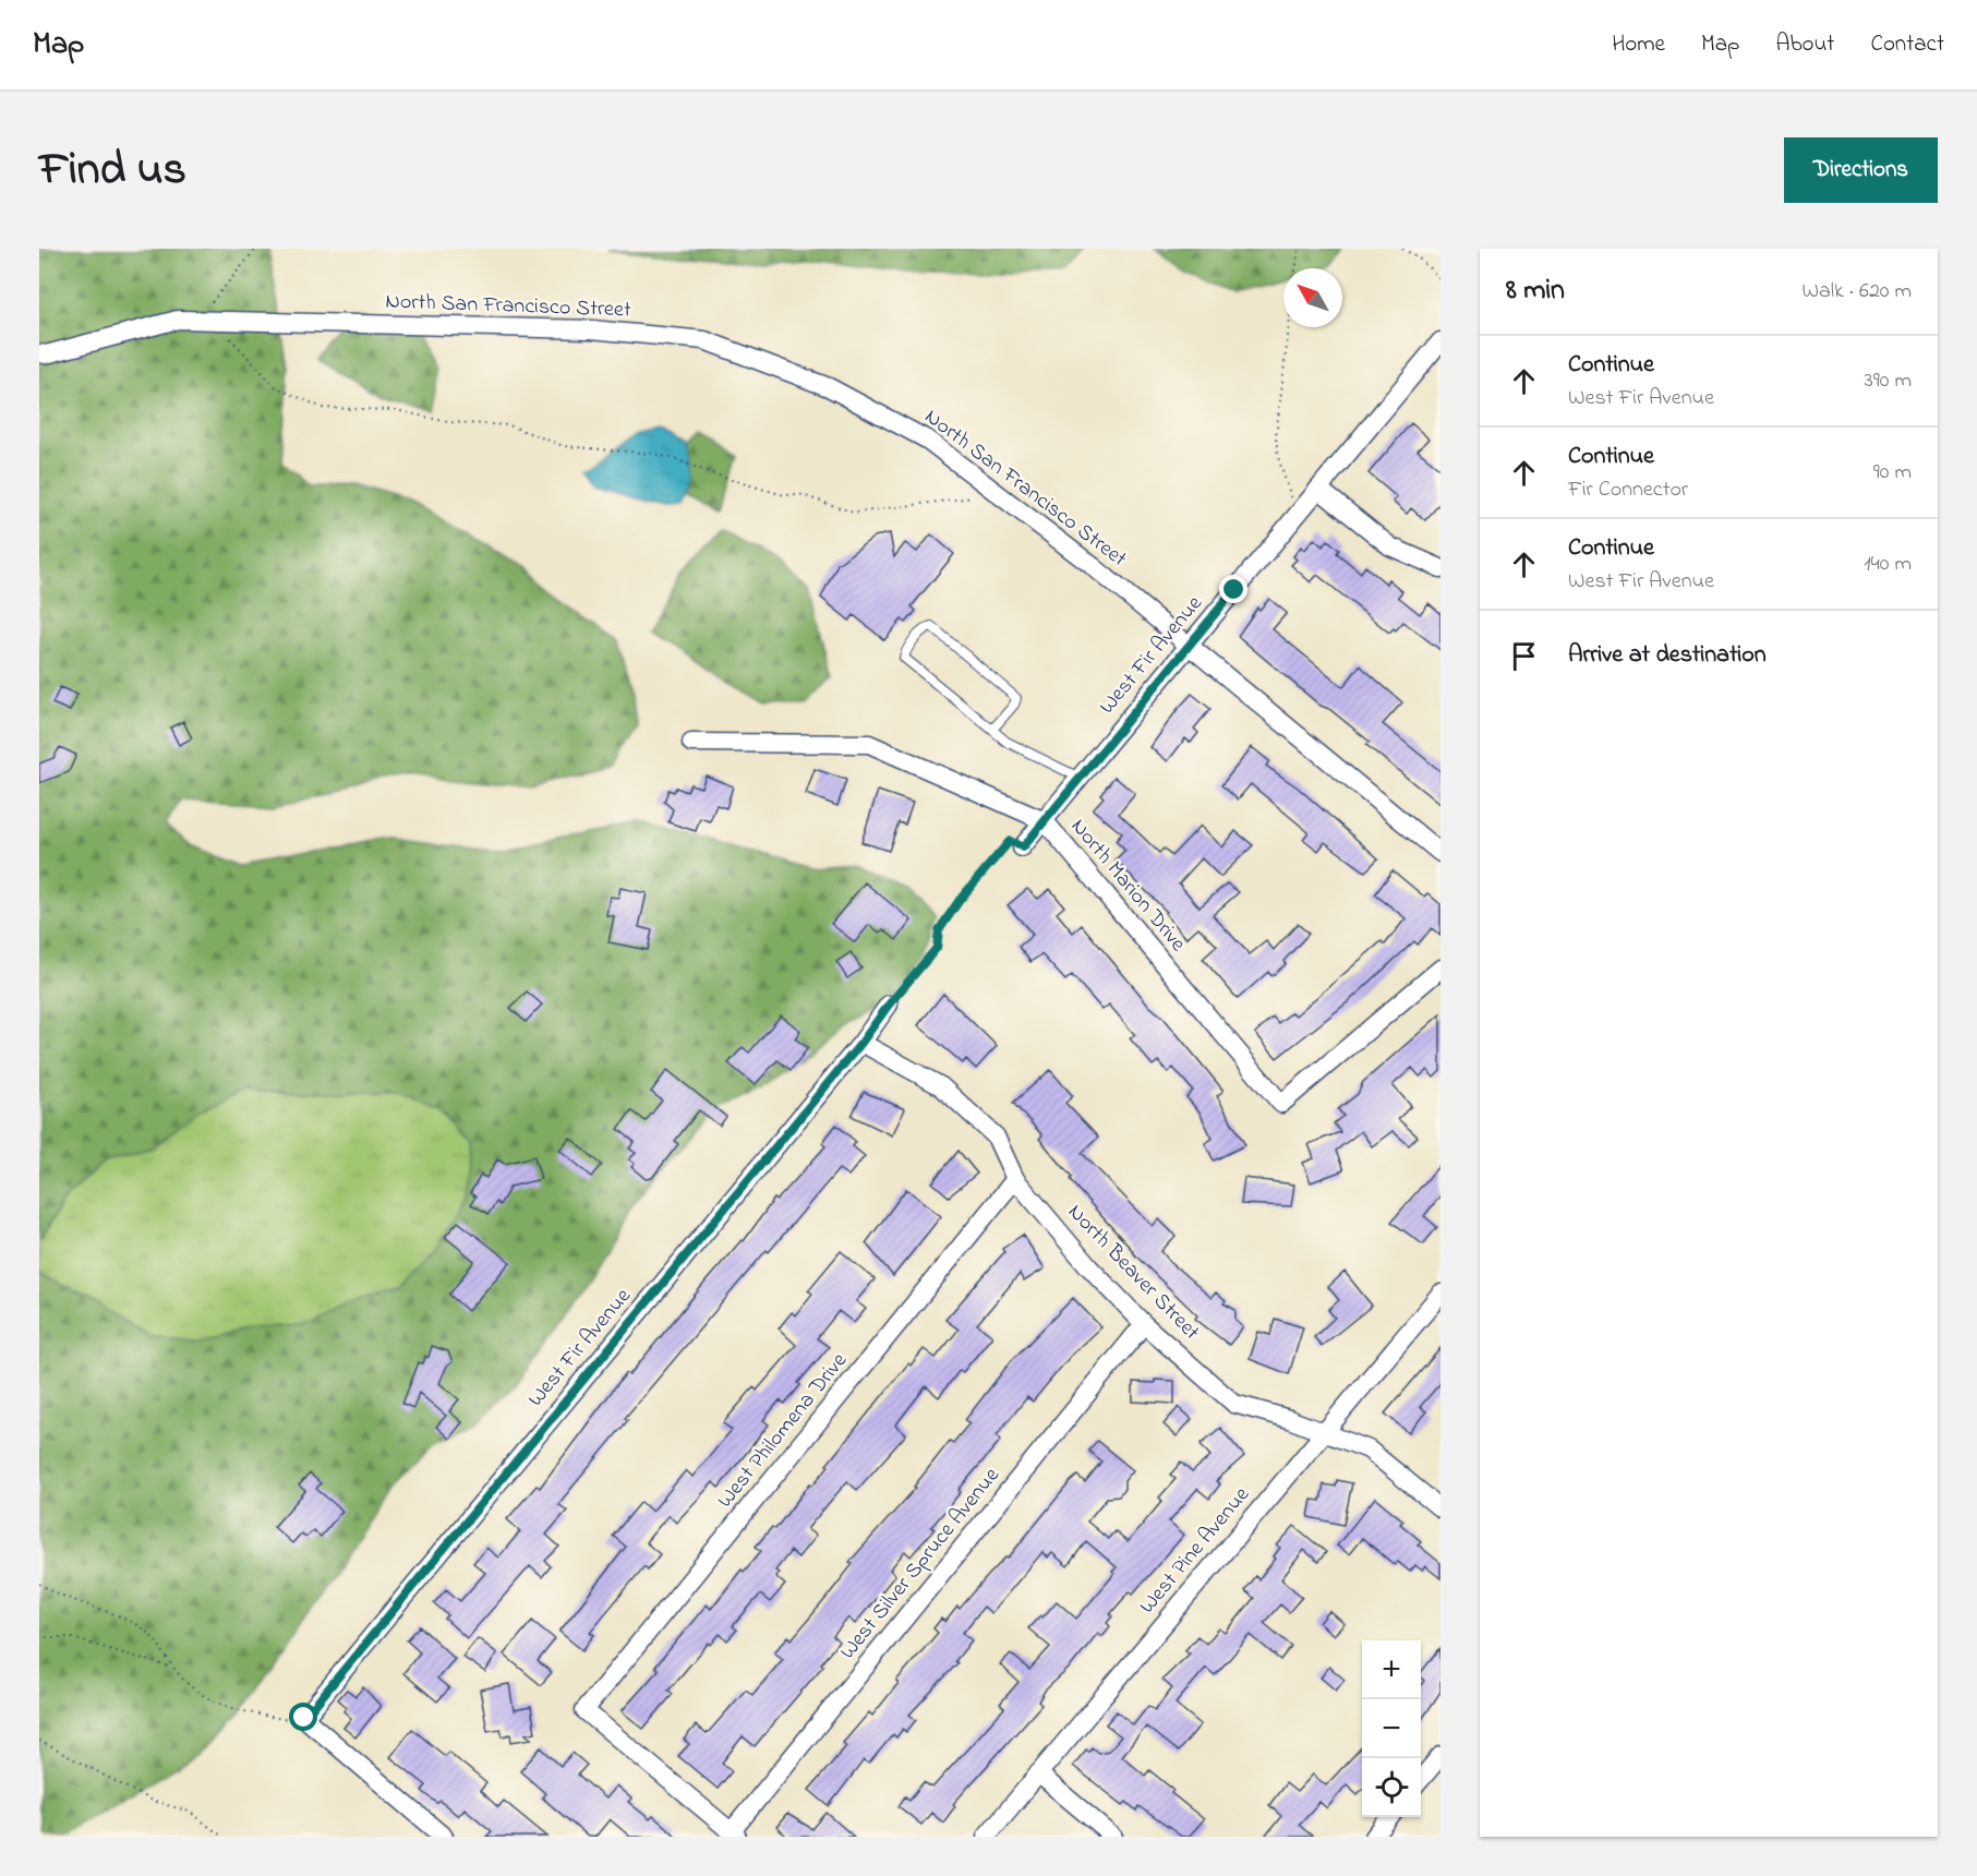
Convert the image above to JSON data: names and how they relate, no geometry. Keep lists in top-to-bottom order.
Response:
{
  "streets": {
    "street": [
      "North San Francisco Street",
      "West Fir Avenue",
      "North Marion Drive",
      "North Beaver Street",
      "West Philomena Drive",
      "West Pine Avenue",
      "West Silver Spruce Avenue"
    ]
  },
  "crossings": [
    ["North San Francisco Street", "West Fir Avenue"],
    ["West Fir Avenue", "North Marion Drive"],
    ["West Fir Avenue", "North Beaver Street"],
    ["North Beaver Street", "West Philomena Drive"],
    ["North Beaver Street", "West Pine Avenue"],
    ["North Beaver Street", "West Silver Spruce Avenue"],
    ["West Philomena Drive", "West Silver Spruce Avenue"]
  ],
  "north": "top left",
  "page": {
    "header": "Map",
    "nav": [
      "Home",
      "Map",
      "About",
      "Contact"
    ],
    "title": "Find us",
    "buttons": "Directions",
    "heading": ["8 min", "Walk · 620 m"],
    "list": [
      ["Continue", "West Fir Avenue", "390 m"],
      ["Continue", "Fir Connector", "90 m"],
      ["Continue", "West Fir Avenue", "140 m"],
      "Arrive at destination"
    ],
    "map_buttons": ["+", "−"]
  }
}
